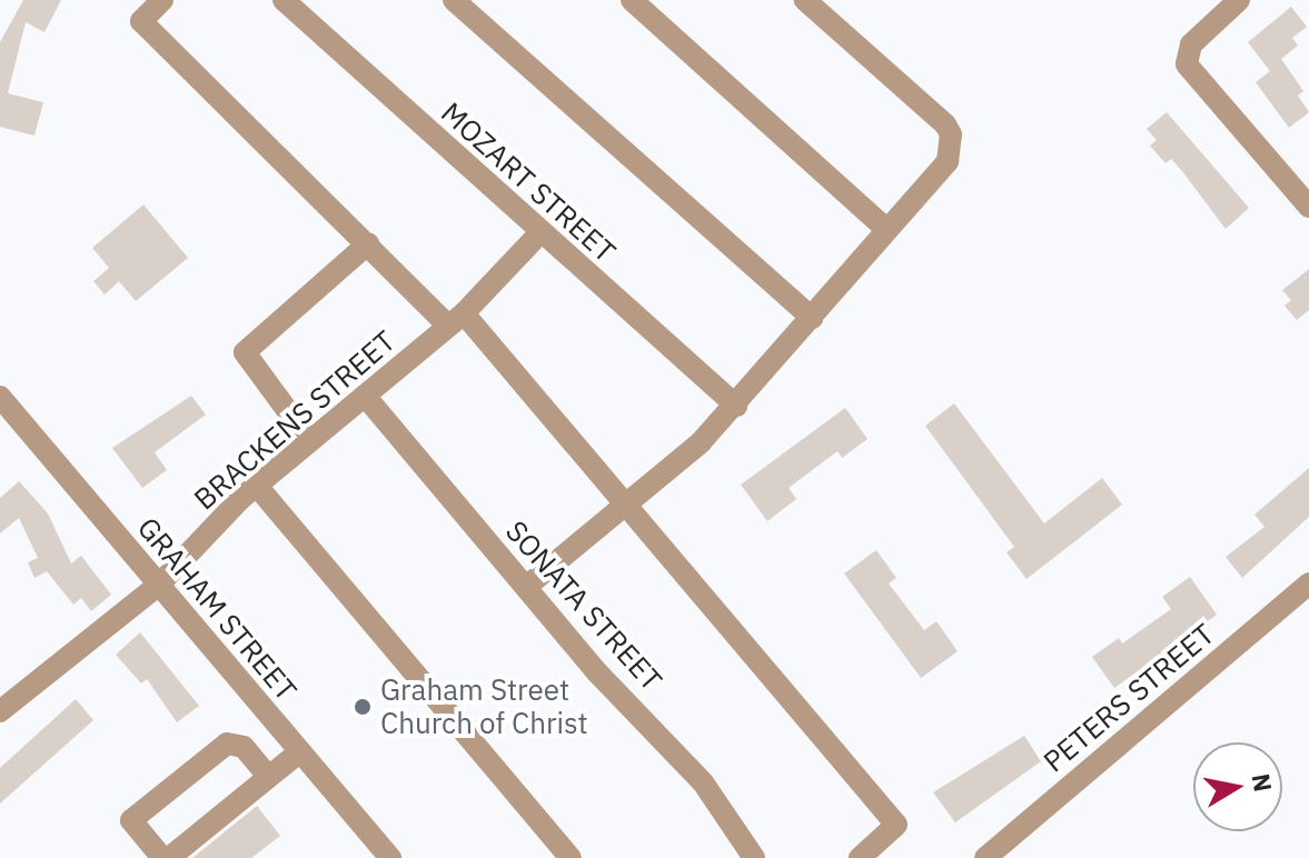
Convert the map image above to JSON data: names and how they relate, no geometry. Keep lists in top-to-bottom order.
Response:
{
  "streets": {
    "street": [
      "MOZART STREET",
      "BRACKENS STREET",
      "SONATA STREET",
      "GRAHAM STREET",
      "PETERS STREET"
    ]
  },
  "crossings": [
    ["MOZART STREET", "BRACKENS STREET"],
    ["BRACKENS STREET", "SONATA STREET"],
    ["BRACKENS STREET", "GRAHAM STREET"]
  ],
  "places": ["Graham Street Church of Christ"],
  "north": "right"
}
